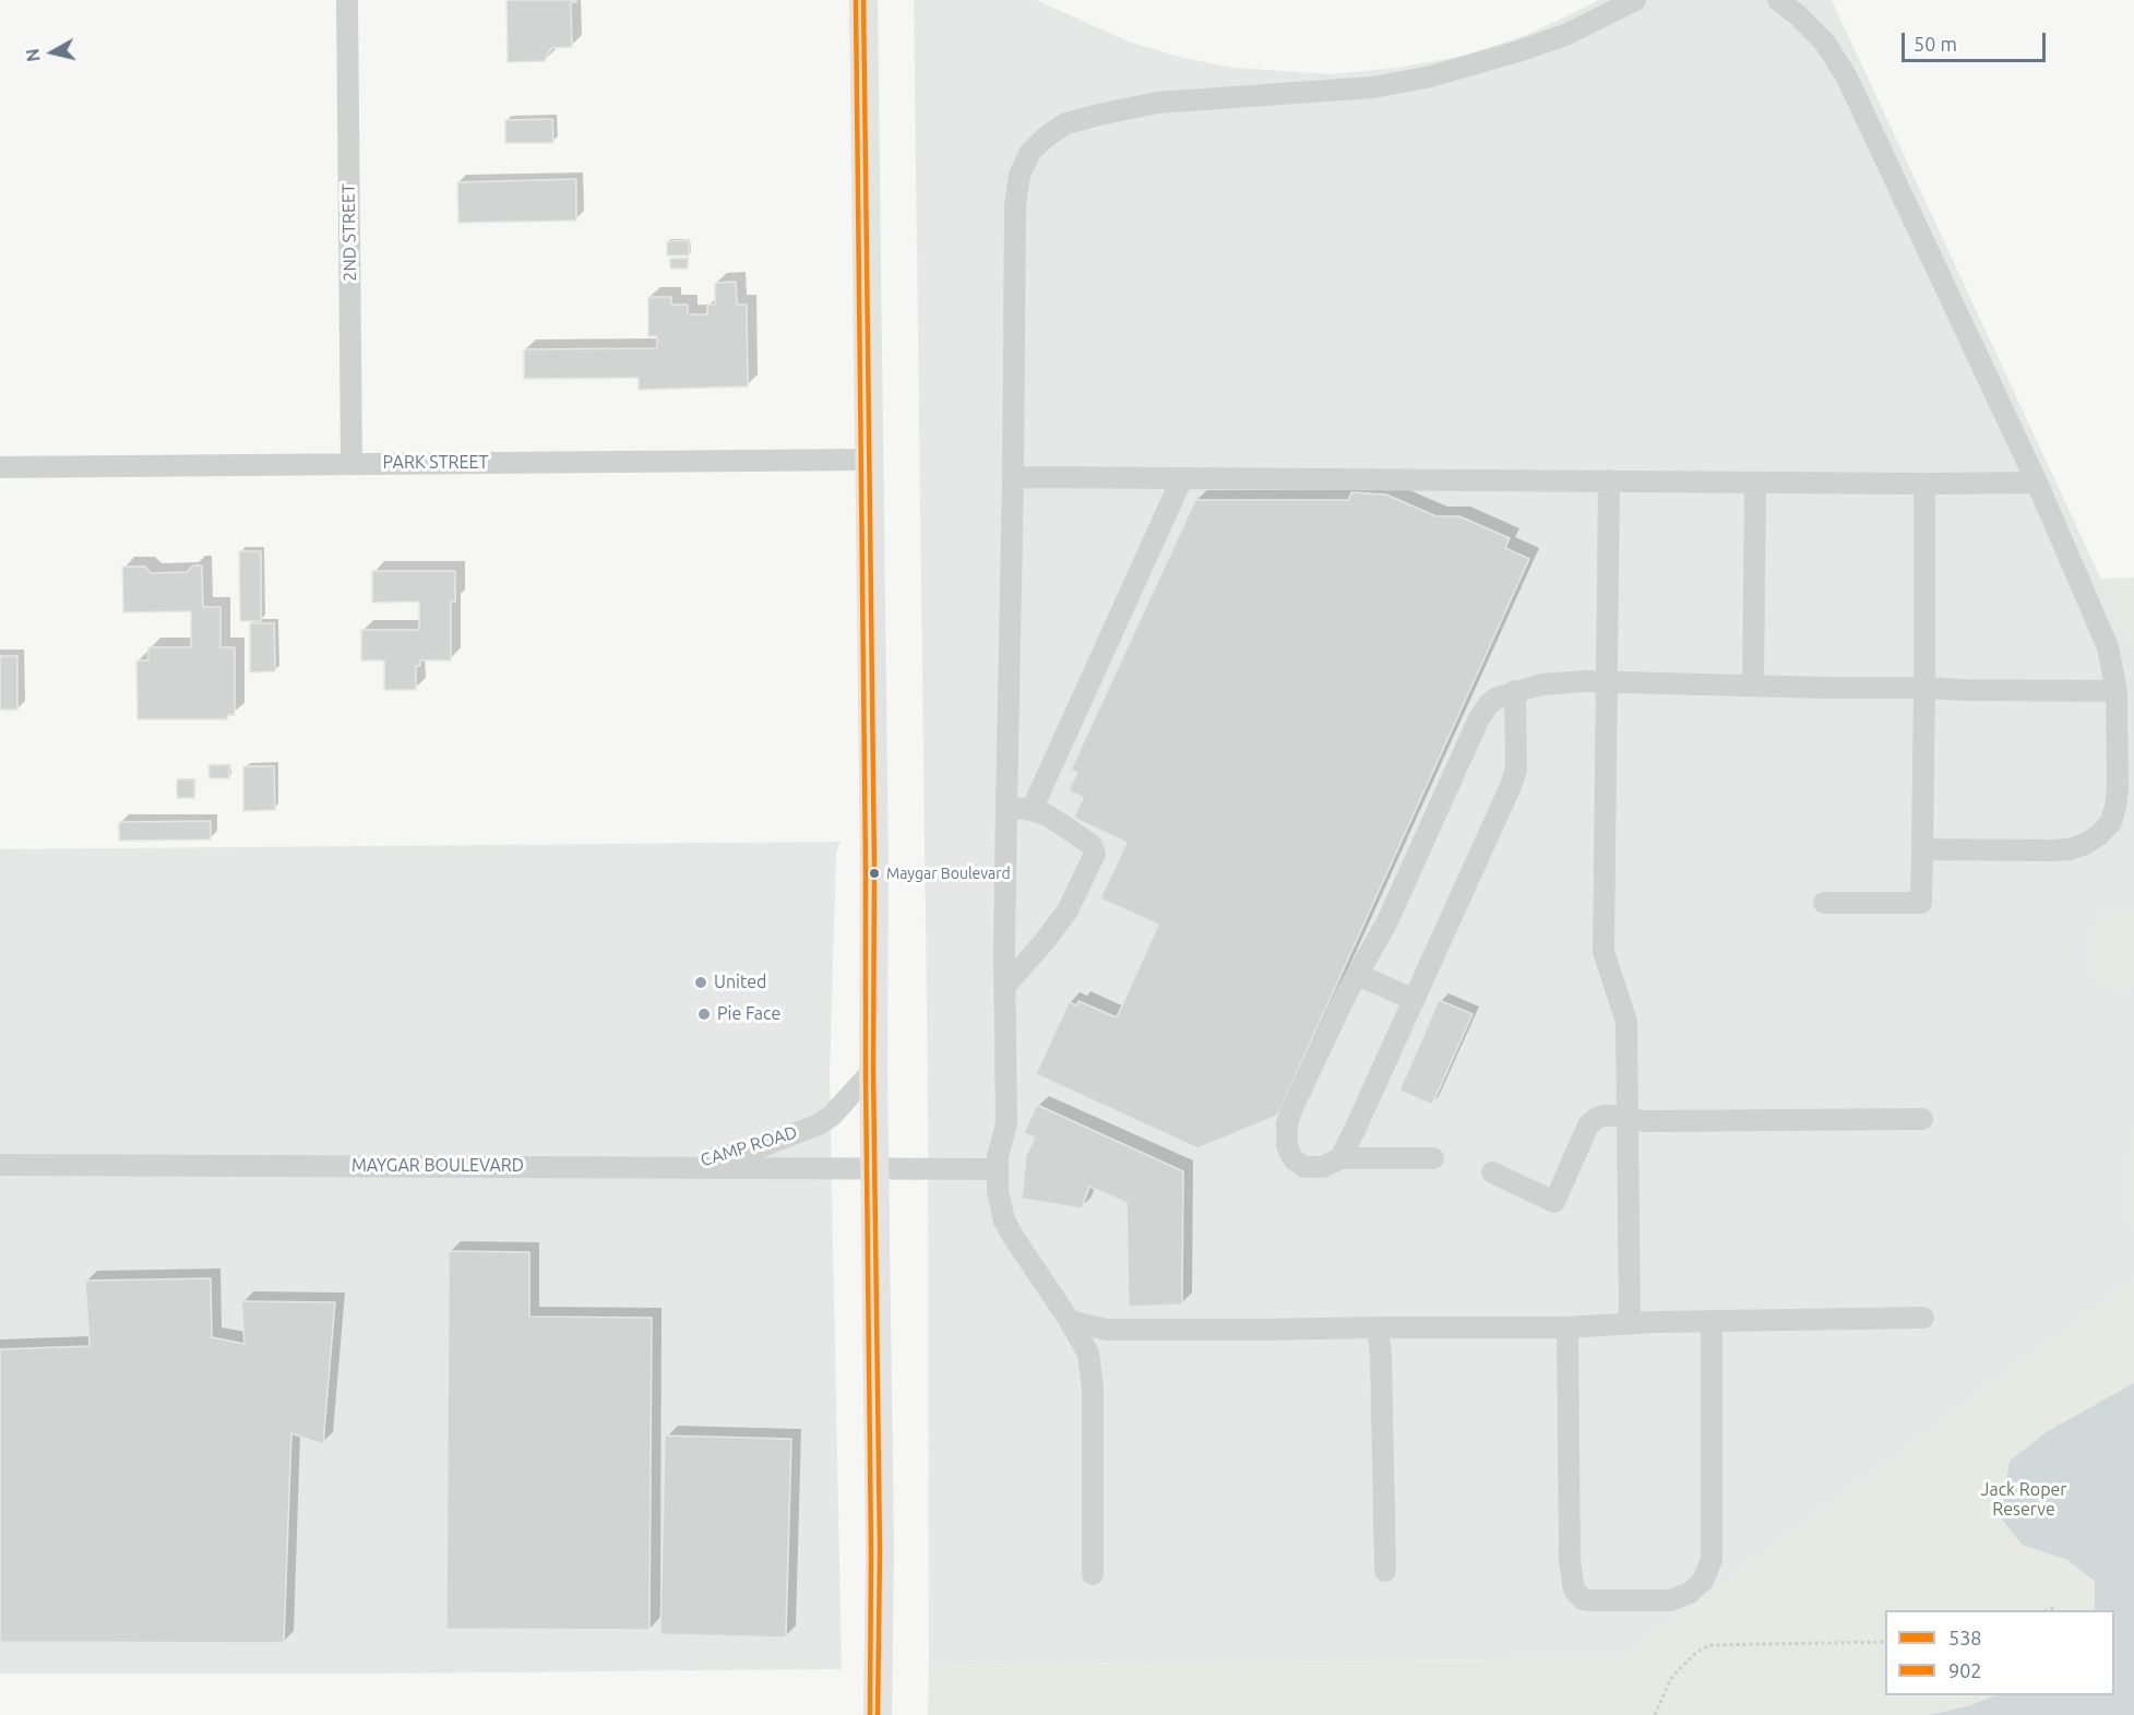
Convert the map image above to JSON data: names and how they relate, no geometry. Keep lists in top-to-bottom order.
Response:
{
  "streets": {
    "street": [
      "2ND STREET",
      "PARK STREET",
      "CAMP ROAD",
      "MAYGAR BOULEVARD"
    ]
  },
  "crossings": [
    ["2ND STREET", "PARK STREET"],
    ["CAMP ROAD", "MAYGAR BOULEVARD"]
  ],
  "parks": ["Jack Roper Reserve"],
  "places": ["Maygar Boulevard", "United", "Pie Face"],
  "lines": ["transit line 538", "transit line 902"],
  "legend": ["538", "902"],
  "scale_bar": "50 m",
  "north": "left"
}
